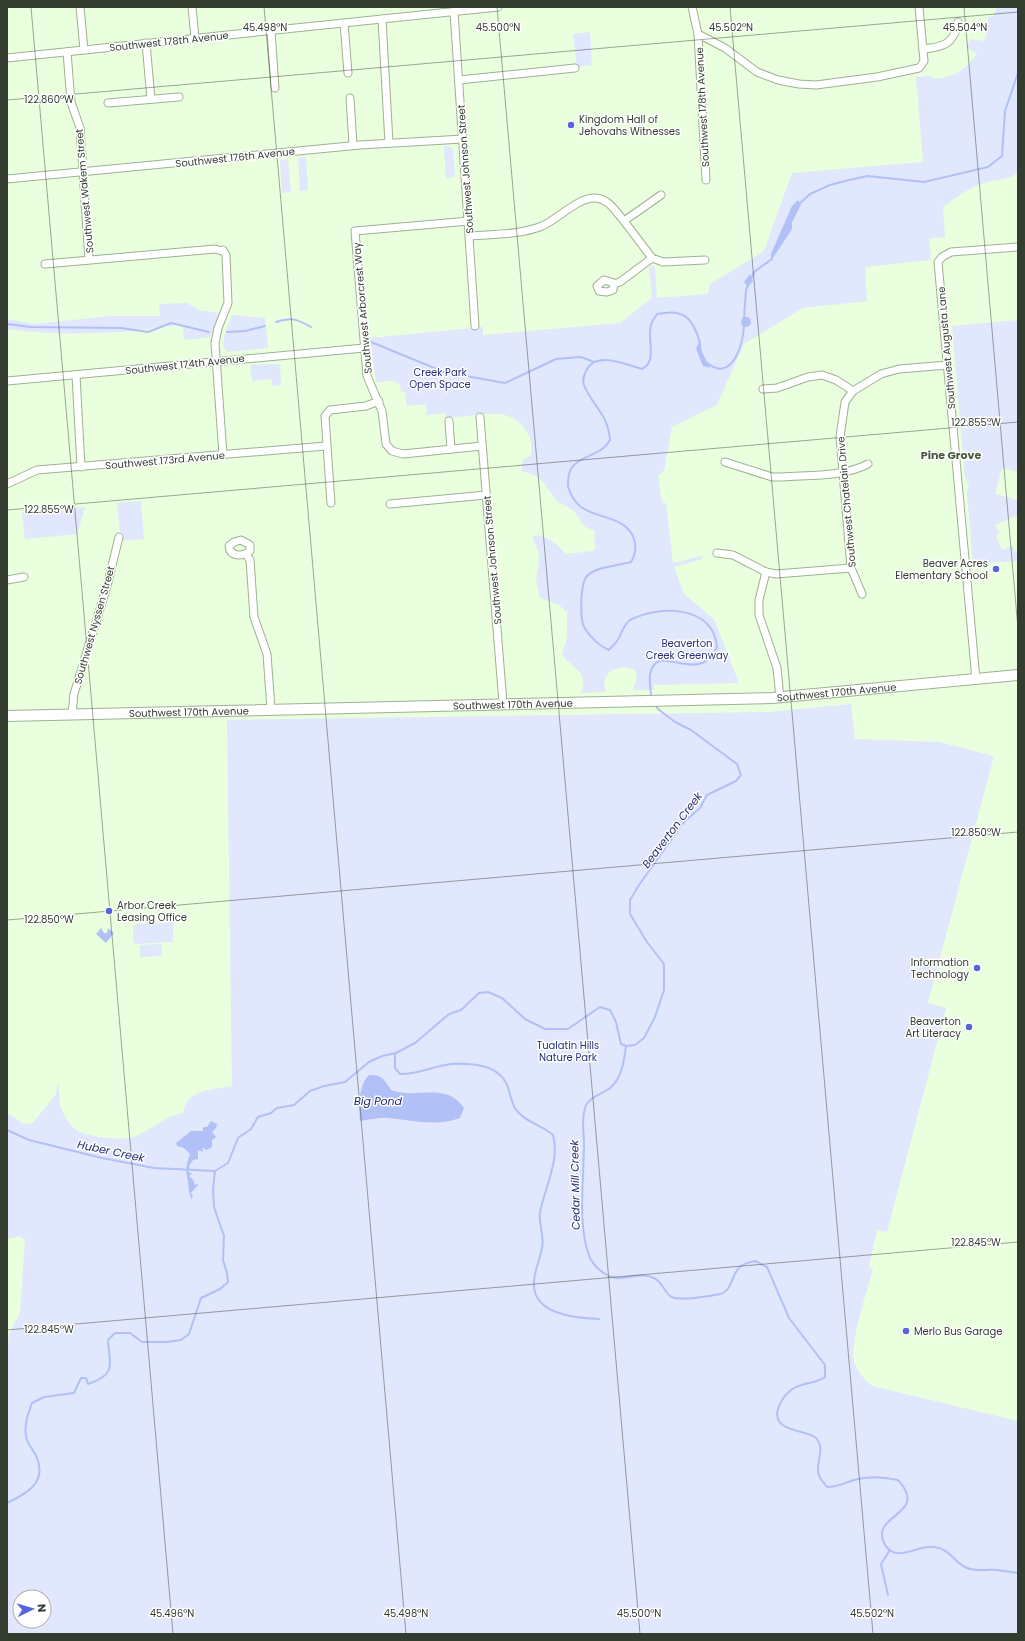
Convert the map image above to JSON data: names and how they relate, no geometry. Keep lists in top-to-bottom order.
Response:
{
  "streets": {
    "main road": ["Southwest 170th Avenue"],
    "street": [
      "Southwest 178th Avenue",
      "Southwest 176th Avenue",
      "Southwest Johnson Street",
      "Southwest Wakem Street",
      "Southwest Arborcrest Way",
      "Southwest Augusta Lane",
      "Southwest 174th Avenue",
      "Southwest 173rd Avenue",
      "Southwest Chatelain Drive",
      "Southwest Nyssen Street"
    ]
  },
  "crossings": [
    ["Southwest 178th Avenue", "Southwest Johnson Street"],
    ["Southwest 178th Avenue", "Southwest Wakem Street"],
    ["Southwest 176th Avenue", "Southwest Johnson Street"],
    ["Southwest 176th Avenue", "Southwest Wakem Street"],
    ["Southwest Johnson Street", "Southwest Arborcrest Way"],
    ["Southwest Johnson Street", "Southwest 170th Avenue"],
    ["Southwest Arborcrest Way", "Southwest 174th Avenue"],
    ["Southwest Augusta Lane", "Southwest Chatelain Drive"],
    ["Southwest Augusta Lane", "Southwest 170th Avenue"],
    ["Southwest Nyssen Street", "Southwest 170th Avenue"]
  ],
  "districts": ["Pine Grove"],
  "water": [
    "Beaverton Creek",
    "Big Pond",
    "Huber Creek",
    "Cedar Mill Creek"
  ],
  "parks": ["Creek Park Open Space", "Beaverton Creek Greenway", "Tualatin Hills Nature Park"],
  "places": [
    "Kingdom Hall of Jehovahs Witnesses",
    "Beaver Acres Elementary School",
    "Arbor Creek Leasing Office",
    "Information Technology",
    "Beaverton Art Literacy",
    "Merlo Bus Garage"
  ],
  "north": "right",
  "coordinates": [
    "45.498°N",
    "45.500°N",
    "45.502°N",
    "45.504°N",
    "122.860°W",
    "122.855°W",
    "122.850°W",
    "122.845°W",
    "45.496°N"
  ]
}
